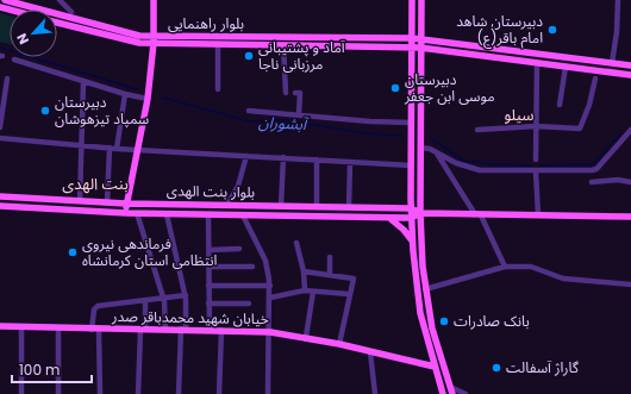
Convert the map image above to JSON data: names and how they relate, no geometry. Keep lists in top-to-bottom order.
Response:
{
  "streets": {
    "main road": ["بلوار راهنمایی", "بلوار بنت الهدی", "خیابان شهید محمدباقر صدر"]
  },
  "districts": ["سیلو", "بنت الهدی"],
  "water": ["آبشوران"],
  "places": [
    "دبیرستان شاهد امام باقر(ع)",
    "آماد و پشتیبانی مرزبانی ناجا",
    "دبیرستان موسی ابن جعفر",
    "دبیرستان سمپاد تیزهوشان",
    "فرماندهی نیروی انتظامی استان کرمانشاه",
    "بانک صادرات",
    "گاراژ آسفالت"
  ],
  "scale_bar": "100 m",
  "north": "bottom left"
}
